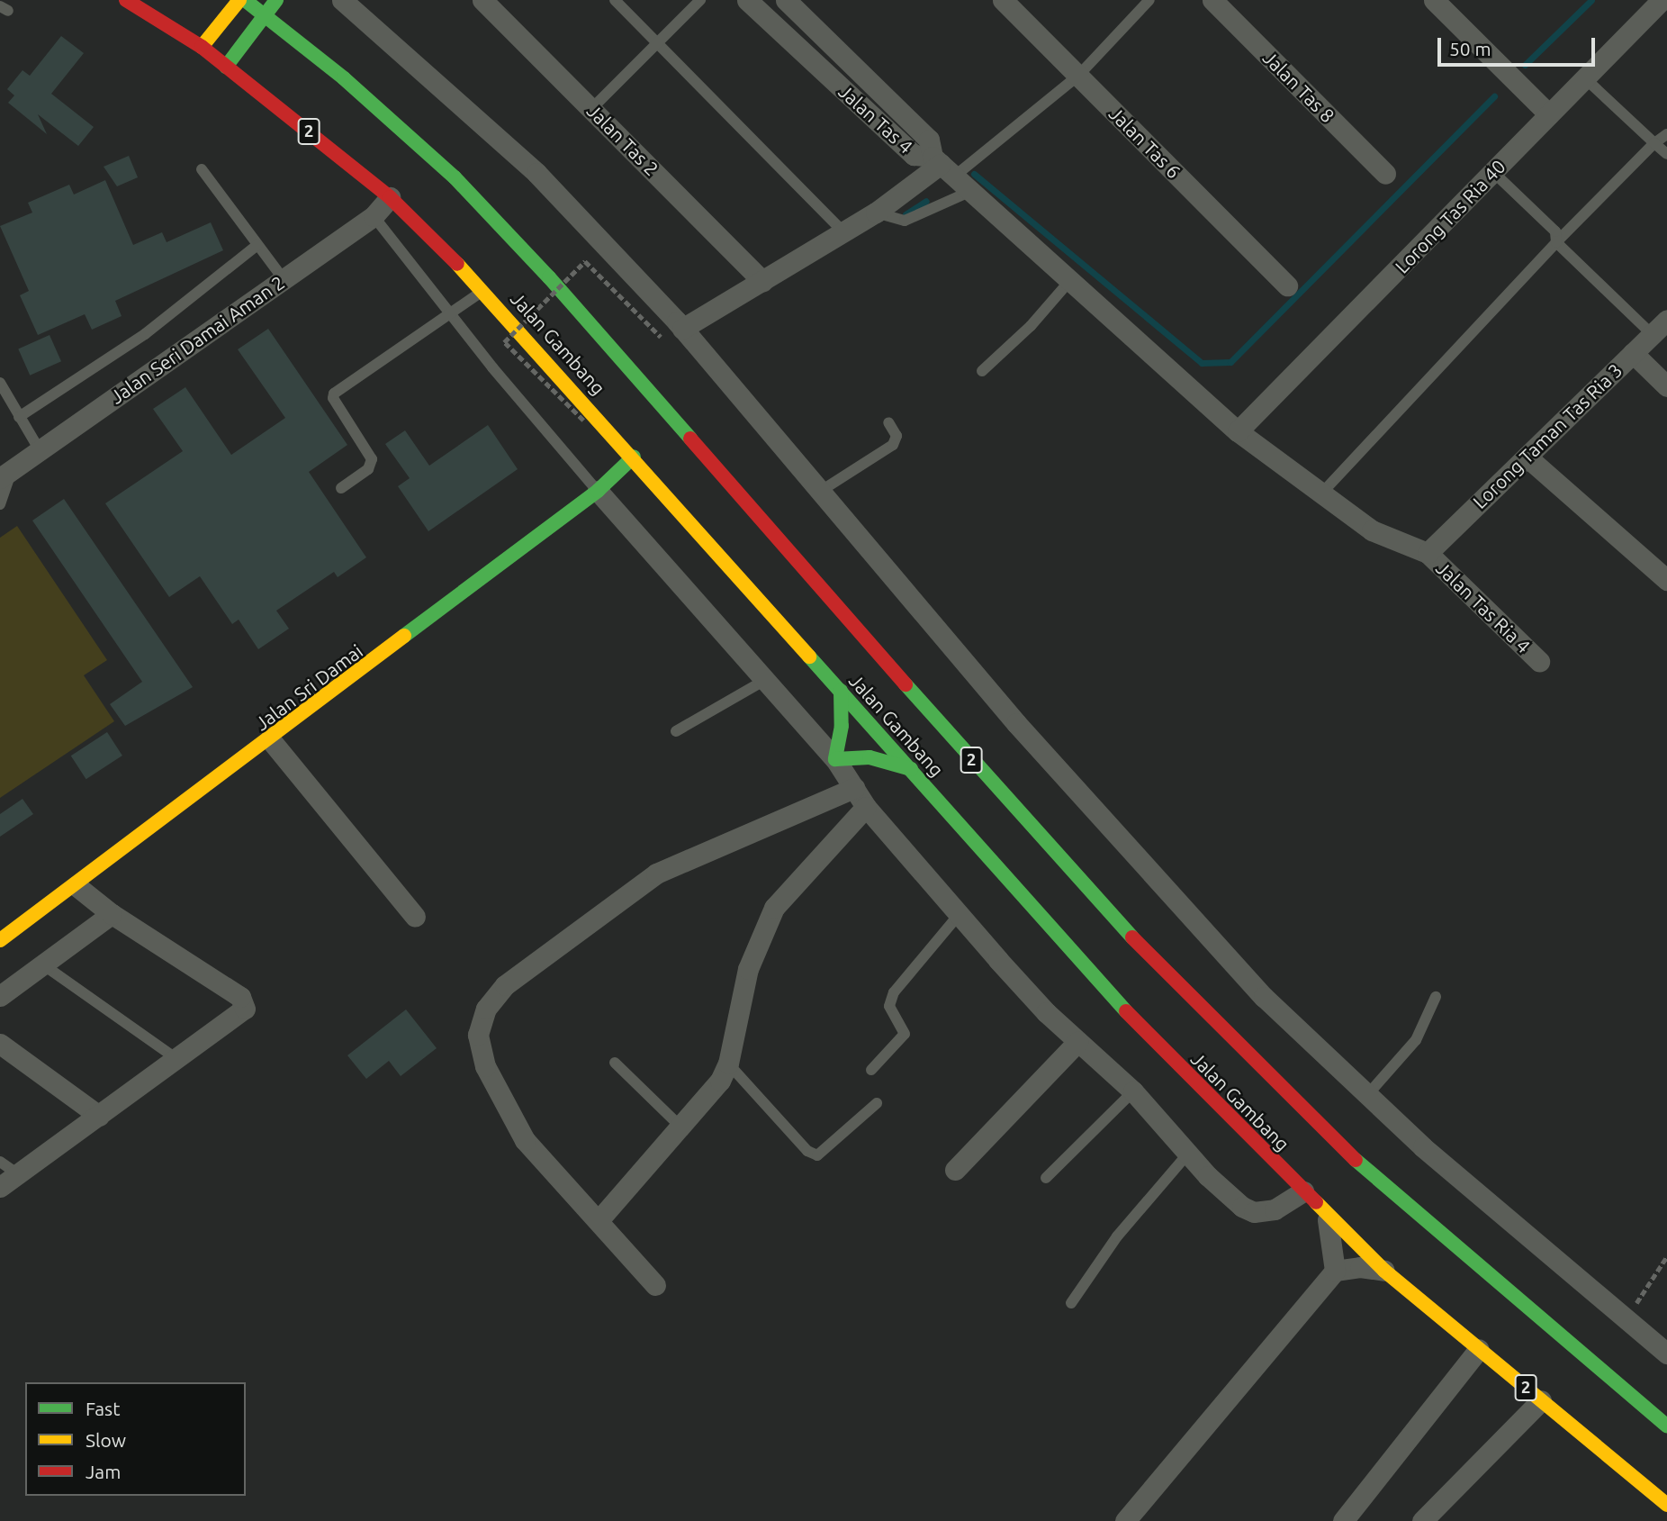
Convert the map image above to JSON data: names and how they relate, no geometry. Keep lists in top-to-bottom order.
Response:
{
  "streets": {
    "main road": ["2", "Jalan Gambang", "Jalan Sri Damai"],
    "street": [
      "Jalan Tas 8",
      "Jalan Tas 4",
      "Jalan Tas 2",
      "Jalan Tas 6",
      "Lorong Tas Ria 40",
      "Jalan Seri Damai Aman 2",
      "Lorong Taman Tas Ria 3",
      "Jalan Tas Ria 4"
    ]
  },
  "crossings": [
    ["Jalan Seri Damai Aman 2", "Jalan Gambang"],
    ["Jalan Gambang", "Jalan Sri Damai"],
    ["Lorong Taman Tas Ria 3", "Jalan Tas Ria 4"]
  ],
  "legend": ["Fast", "Slow", "Jam"],
  "scale_bar": "50 m"
}
